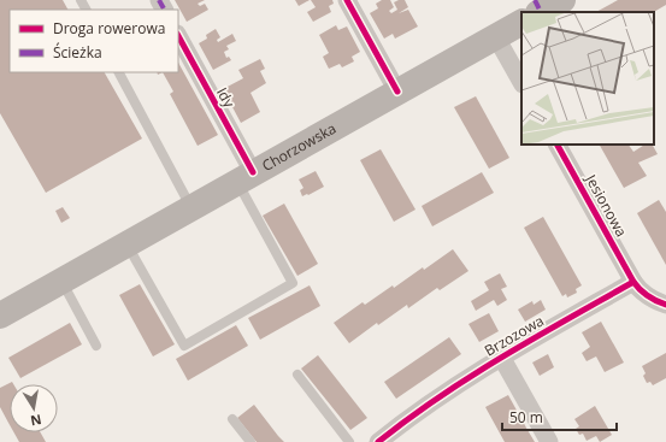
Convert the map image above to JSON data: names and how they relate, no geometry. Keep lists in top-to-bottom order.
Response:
{
  "streets": {
    "main road": ["Chorzowska"],
    "street": ["Idy", "Jesionowa", "Brzozowa"]
  },
  "crossings": [
    ["Idy", "Chorzowska"],
    ["Jesionowa", "Brzozowa"]
  ],
  "legend": ["Droga rowerowa", "Ścieżka"],
  "scale_bar": "50 m",
  "north": "bottom"
}
